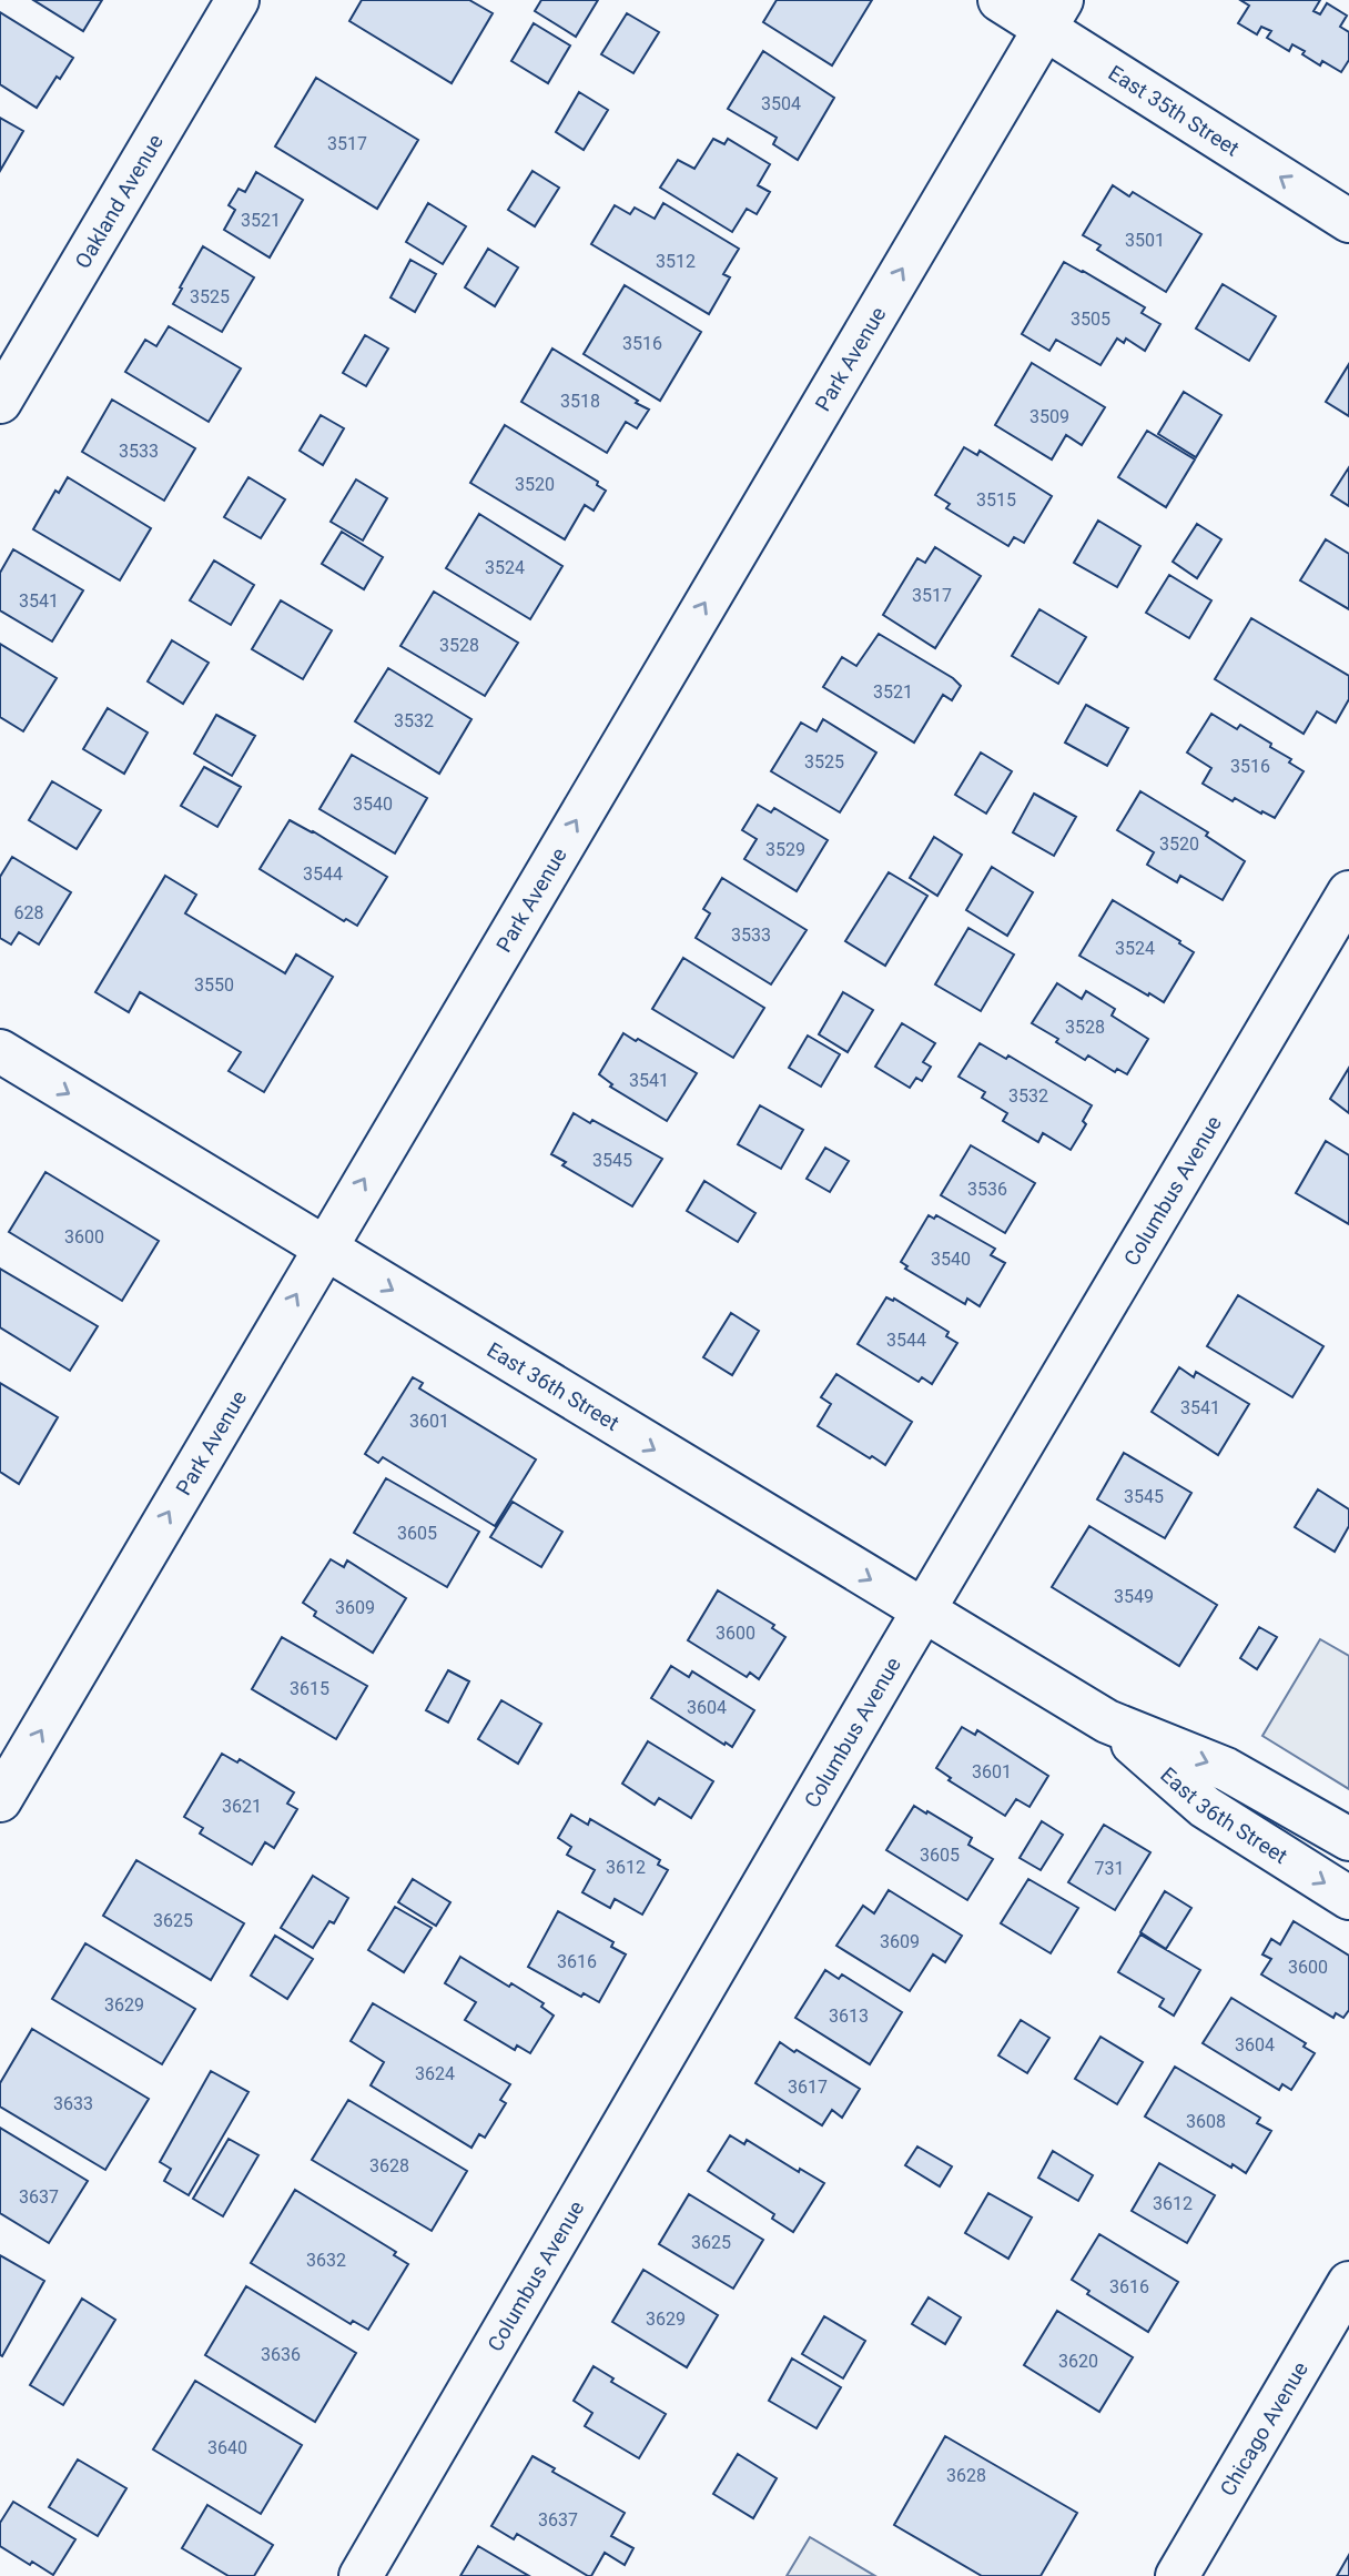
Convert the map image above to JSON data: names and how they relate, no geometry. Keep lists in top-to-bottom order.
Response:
{
  "streets": {
    "street": [
      "East 35th Street",
      "Oakland Avenue",
      "Park Avenue",
      "Columbus Avenue",
      "East 36th Street",
      "Chicago Avenue"
    ]
  },
  "crossings": [
    ["East 35th Street", "Park Avenue"],
    ["Park Avenue", "East 36th Street"],
    ["Columbus Avenue", "East 36th Street"]
  ],
  "one_way": ["East 35th Street", "Park Avenue", "East 36th Street"],
  "house_numbers": [
    "3504",
    "3517",
    "3521",
    "3501",
    "3512",
    "3525",
    "3505",
    "3516",
    "3518",
    "3509",
    "3533",
    "3520",
    "3515",
    "3524",
    "3517",
    "3541",
    "3528",
    "3521",
    "3532",
    "3525",
    "3516",
    "3540",
    "3520",
    "3529",
    "3544",
    "628",
    "3533",
    "3524",
    "3550",
    "3528",
    "3541",
    "3532",
    "3545",
    "3536",
    "3600",
    "3540",
    "3544",
    "3541",
    "3601",
    "3545",
    "3605",
    "3549",
    "3609",
    "3600",
    "3615",
    "3604",
    "3601",
    "3621",
    "3605",
    "3612",
    "731",
    "3625",
    "3609",
    "3616",
    "3600",
    "3629",
    "3613",
    "3604",
    "3624",
    "3617",
    "3633",
    "3608",
    "3628",
    "3637",
    "3612",
    "3625",
    "3632",
    "3616",
    "3629",
    "3636",
    "3620",
    "3640",
    "3628",
    "3637"
  ]
}
